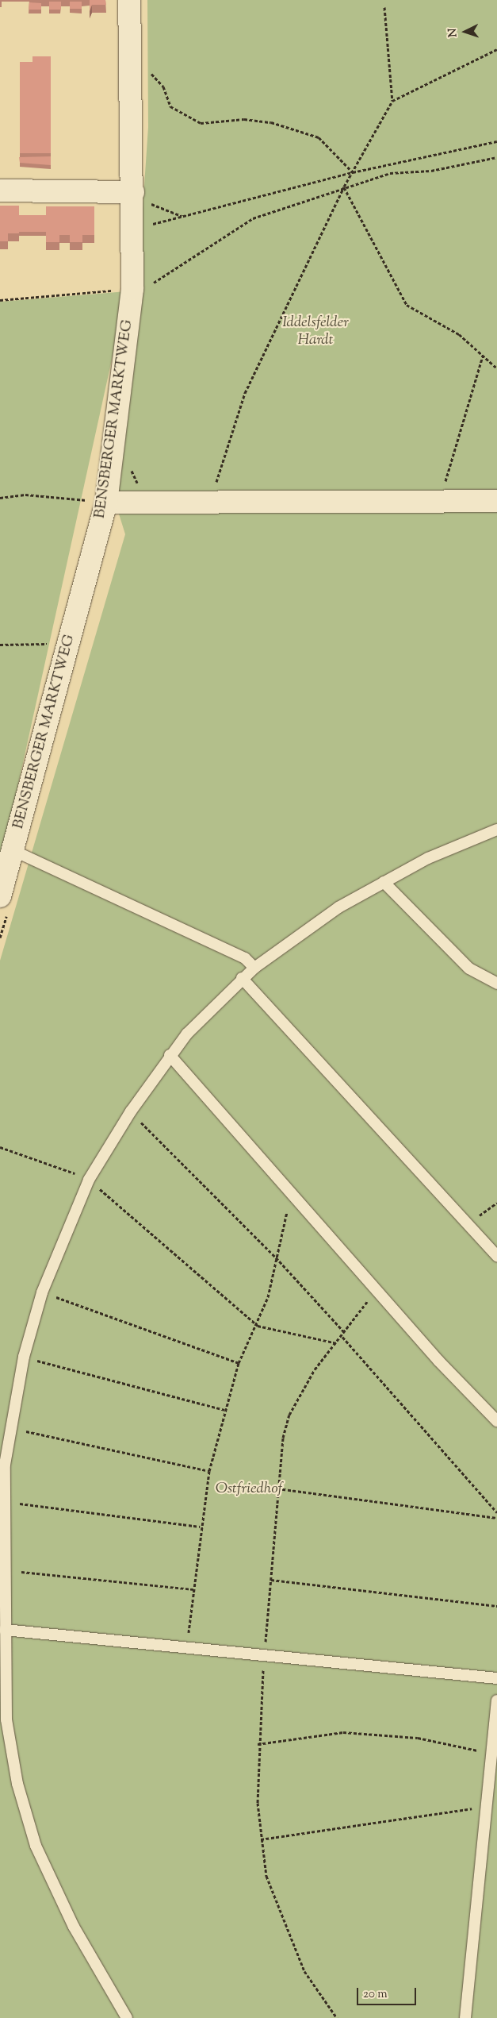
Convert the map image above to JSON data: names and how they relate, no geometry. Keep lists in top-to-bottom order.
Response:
{
  "streets": {
    "street": ["BENSBERGER MARKTWEG"]
  },
  "parks": ["Iddelsfelder Hardt", "Ostfriedhof"],
  "scale_bar": "20 m",
  "north": "left"
}
